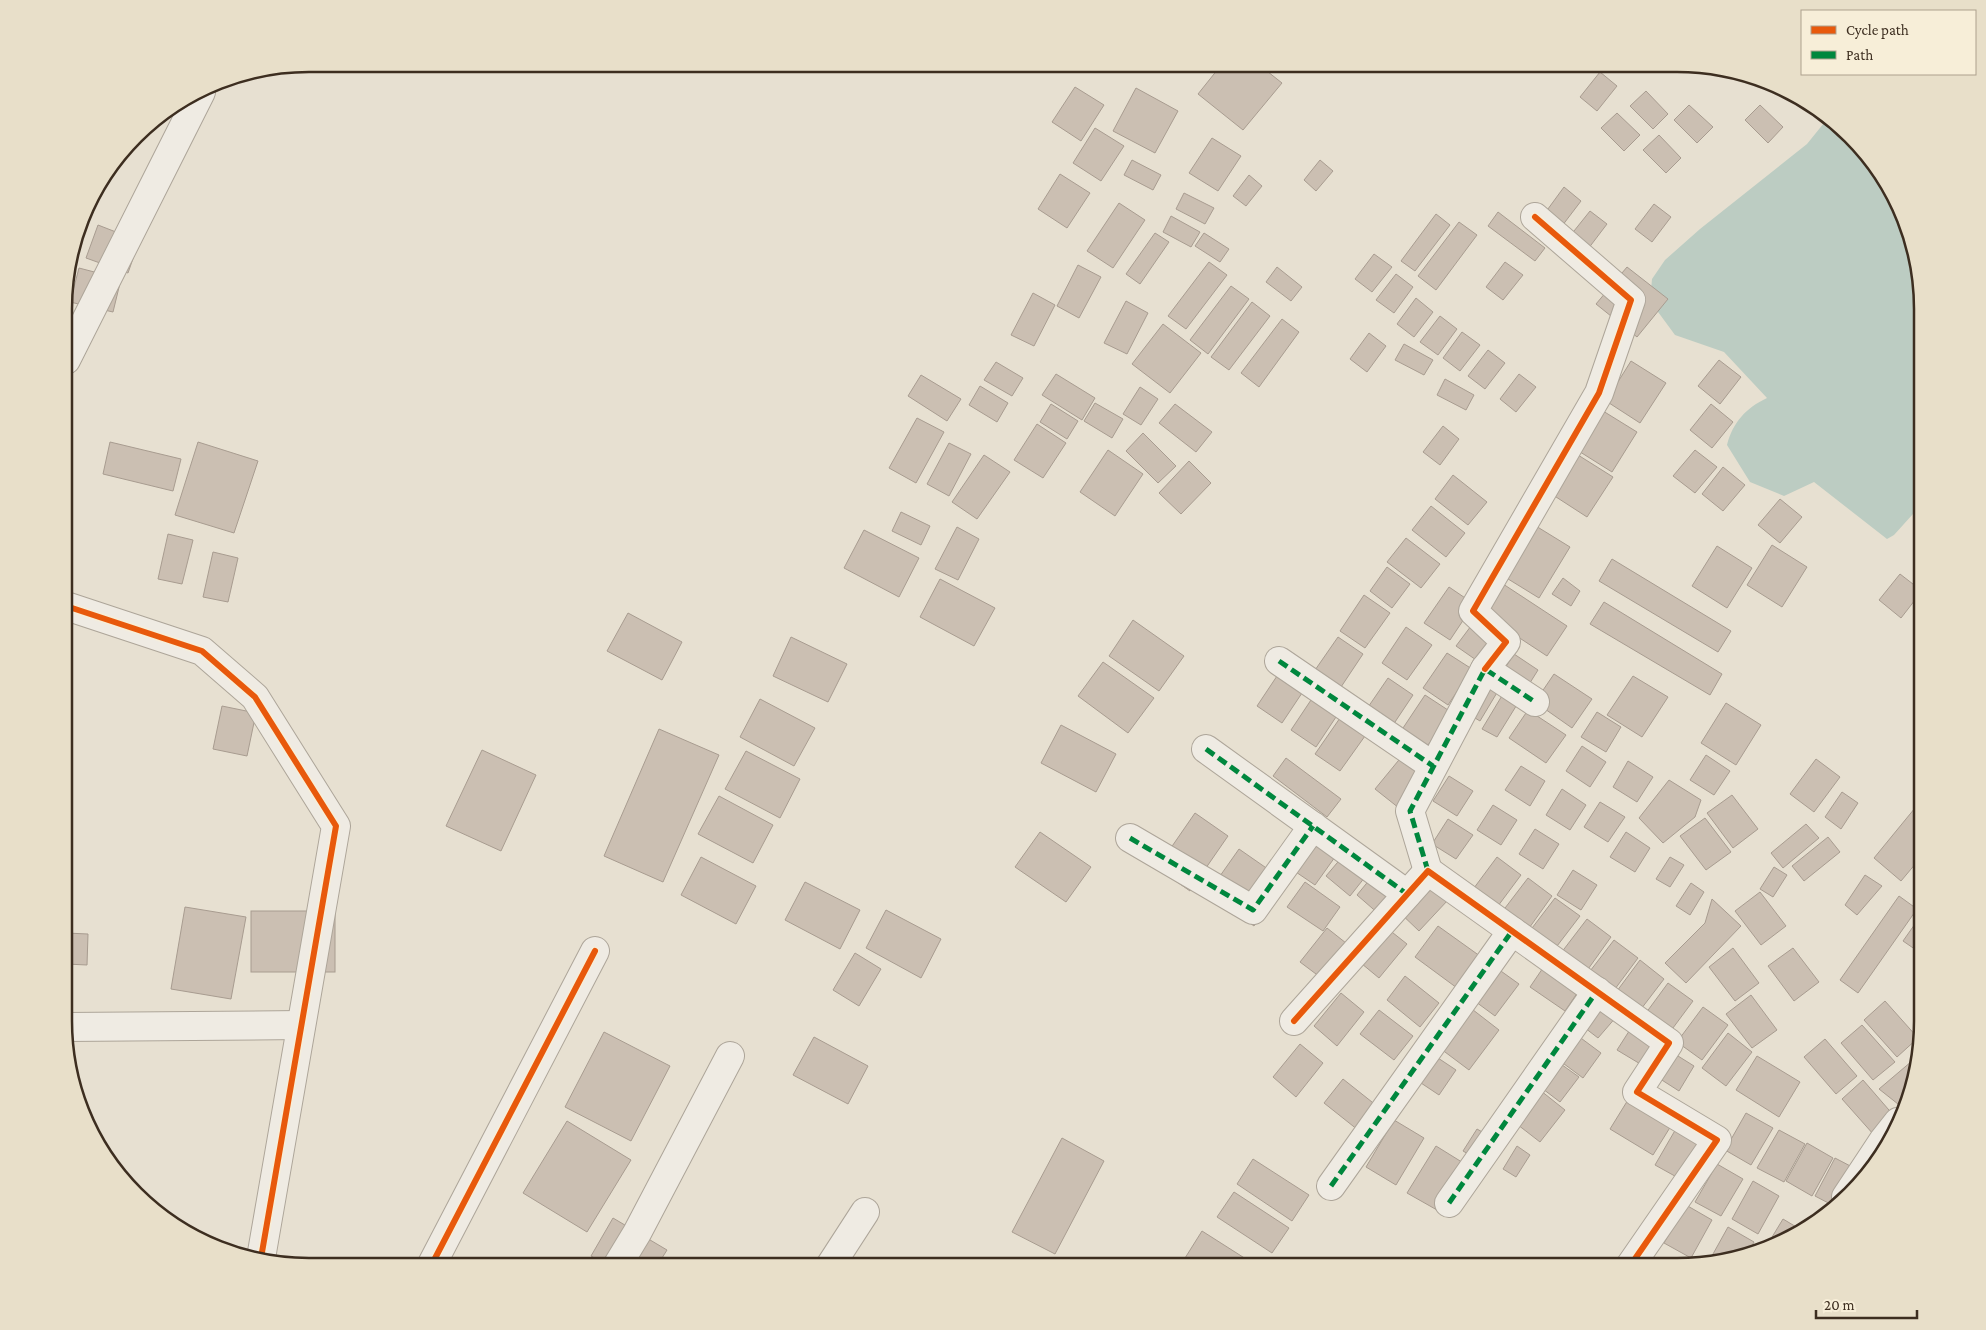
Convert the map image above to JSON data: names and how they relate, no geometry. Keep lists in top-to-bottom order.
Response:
{
  "legend": ["Cycle path", "Path"],
  "scale_bar": "20 m"
}
